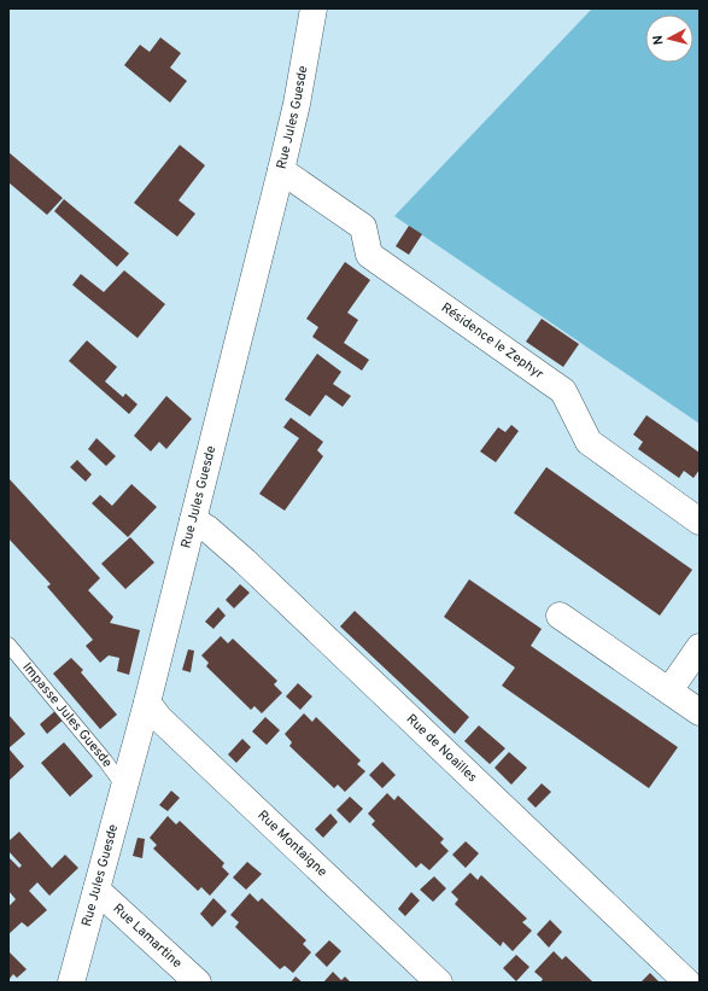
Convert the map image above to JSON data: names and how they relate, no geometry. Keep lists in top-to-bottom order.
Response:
{
  "streets": {
    "street": [
      "Rue Jules Guesde",
      "Résidence le Zephyr",
      "Rue de Noailles",
      "Rue Montaigne",
      "Rue Lamartine"
    ],
    "lane": ["Impasse Jules Guesde"]
  },
  "crossings": [
    ["Rue Jules Guesde", "Résidence le Zephyr"],
    ["Rue Jules Guesde", "Impasse Jules Guesde"],
    ["Rue Jules Guesde", "Rue de Noailles"],
    ["Rue Jules Guesde", "Rue Montaigne"],
    ["Rue Jules Guesde", "Rue Lamartine"]
  ],
  "north": "left"
}
